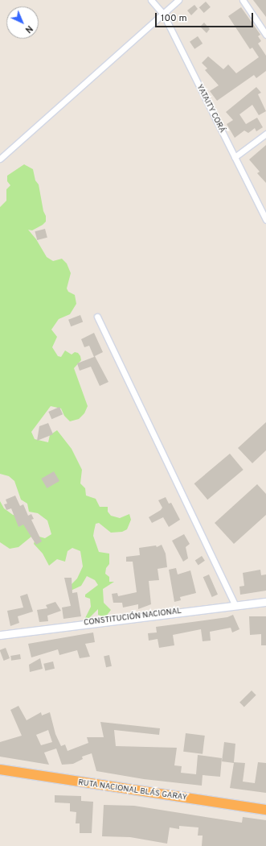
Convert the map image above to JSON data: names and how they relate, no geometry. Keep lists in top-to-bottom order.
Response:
{
  "streets": {
    "highway": ["RUTA NACIONAL BLÁS GARAY"],
    "street": ["YATAITY CORÁ", "CONSTITUCIÓN NACIONAL"]
  },
  "scale_bar": "100 m",
  "north": "bottom right"
}
